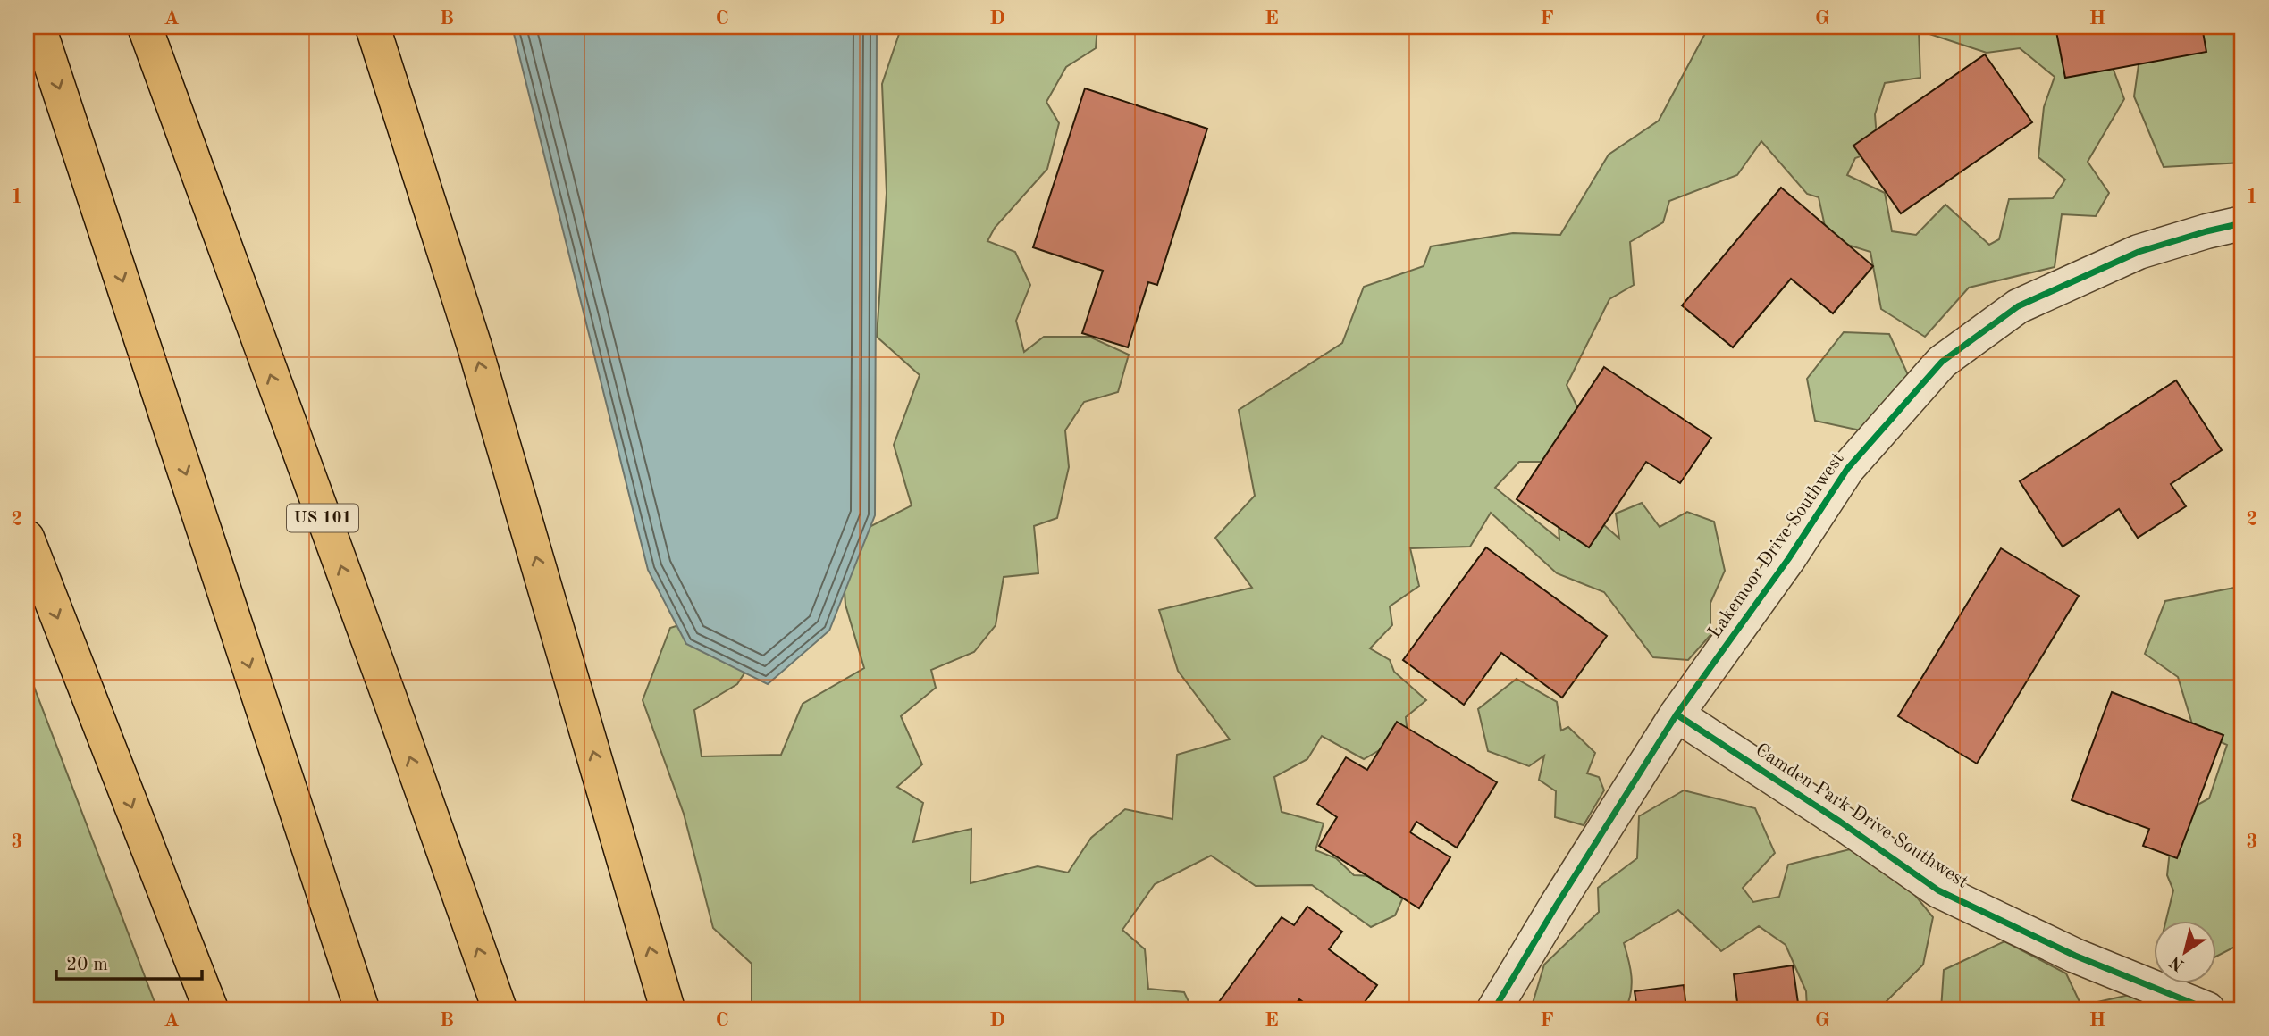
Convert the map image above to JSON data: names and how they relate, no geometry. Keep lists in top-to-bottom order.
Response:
{
  "streets": {
    "highway": ["US 101"],
    "street": ["Lakemoor Drive Southwest", "Camden Park Drive Southwest"]
  },
  "crossings": [
    ["Lakemoor Drive Southwest", "Camden Park Drive Southwest"]
  ],
  "scale_bar": "20 m",
  "north": "bottom left",
  "grid": {
    "columns": [
      "A",
      "B",
      "C",
      "D",
      "E",
      "F",
      "G",
      "H"
    ],
    "rows": ["1", "2", "3"]
  }
}
